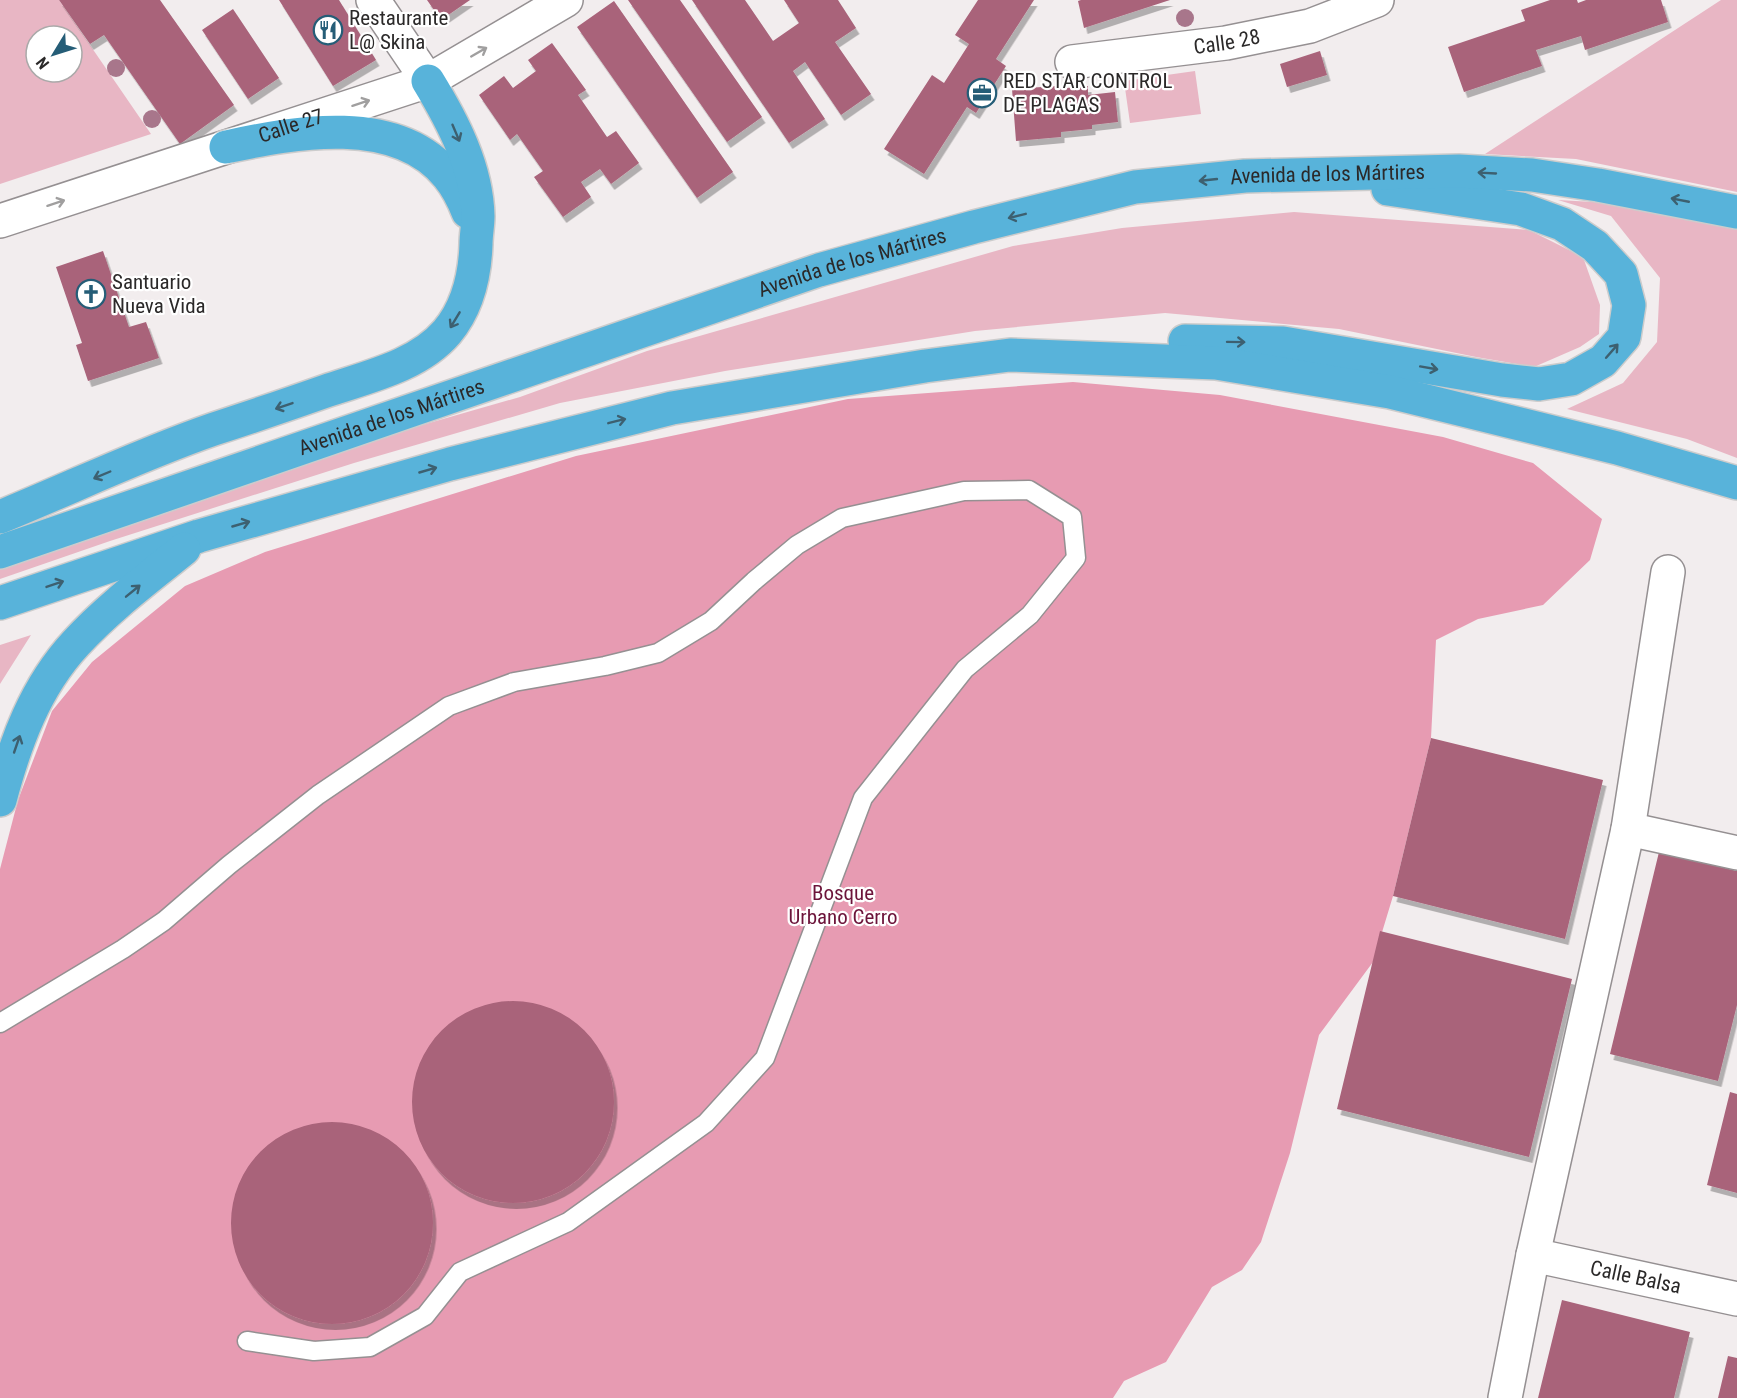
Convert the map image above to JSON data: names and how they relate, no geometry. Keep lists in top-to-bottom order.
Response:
{
  "streets": {
    "highway": ["Avenida de los Mártires"],
    "street": ["Calle 28", "Calle 27", "Calle Balsa"]
  },
  "one_way": ["Calle 27"],
  "parks": ["Bosque Urbano Cerro"],
  "places": {
    "restaurant": ["Restaurante L@ Skina"],
    "office": ["RED STAR CONTROL DE PLAGAS"],
    "church": ["Santuario Nueva Vida"]
  },
  "north": "bottom left"
}
